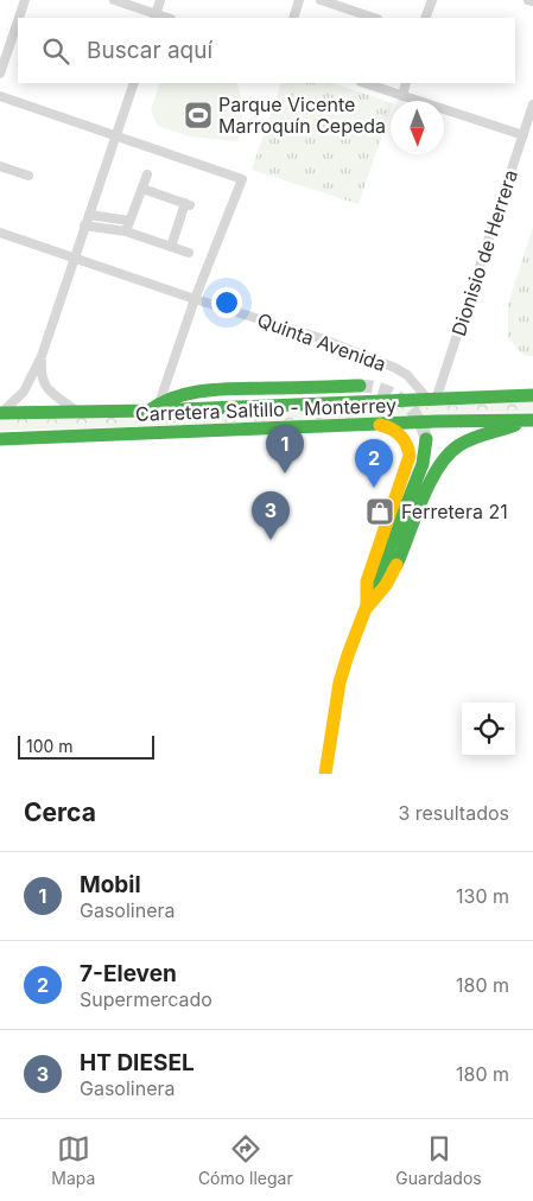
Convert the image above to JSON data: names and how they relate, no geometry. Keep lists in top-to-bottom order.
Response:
{
  "streets": {
    "main road": ["Carretera Saltillo - Monterrey"],
    "street": ["Dionisio de Herrera", "Quinta Avenida"]
  },
  "crossings": [
    ["Dionisio de Herrera", "Quinta Avenida"],
    ["Dionisio de Herrera", "Carretera Saltillo - Monterrey"],
    ["Quinta Avenida", "Carretera Saltillo - Monterrey"]
  ],
  "places": {
    "sports": ["Parque Vicente Marroquín Cepeda"],
    "shop": ["Ferretera 21"]
  },
  "scale_bar": "100 m",
  "north": "bottom",
  "page": {
    "search": "Buscar aquí",
    "pins": ["1", "2", "3"],
    "scale": "100 m",
    "heading": ["Cerca", "3 resultados"],
    "list": [
      {
        "mark": "1",
        "name": "Mobil",
        "note": "Gasolinera",
        "value": "130 m"
      },
      {
        "mark": "2",
        "name": "7-Eleven",
        "note": "Supermercado",
        "value": "180 m"
      },
      {
        "mark": "3",
        "name": "HT DIESEL",
        "note": "Gasolinera",
        "value": "180 m"
      }
    ],
    "nav": ["Mapa", "Cómo llegar", "Guardados"]
  }
}
